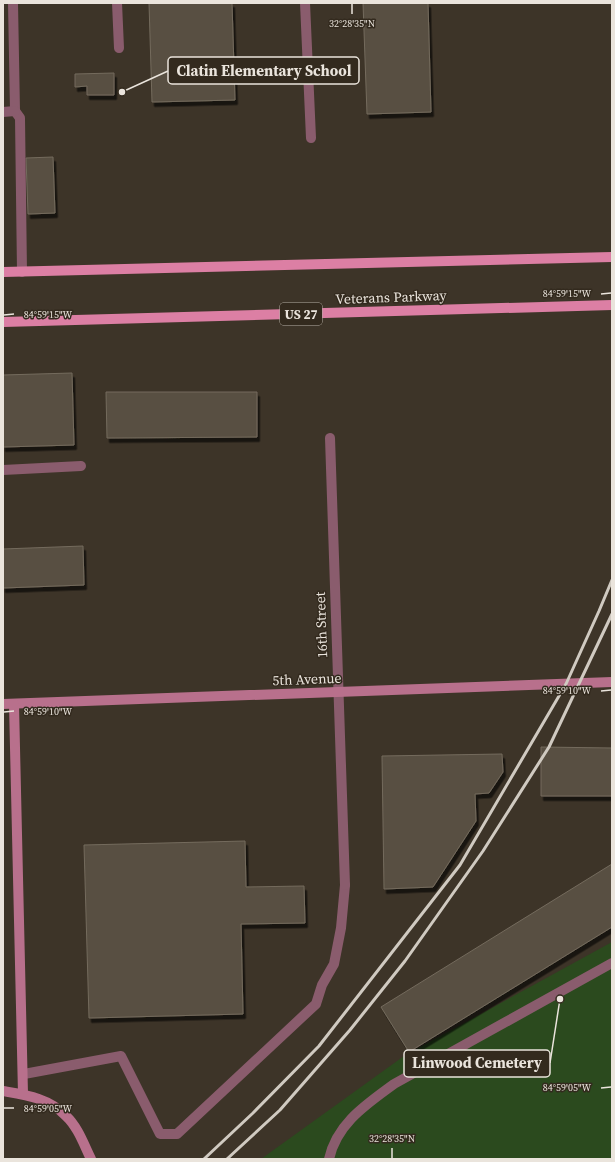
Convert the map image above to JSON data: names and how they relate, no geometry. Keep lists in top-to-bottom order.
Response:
{
  "streets": {
    "main road": ["Veterans Parkway", "US 27"],
    "street": ["16th Street", "5th Avenue"]
  },
  "crossings": [
    ["16th Street", "5th Avenue"]
  ],
  "places": ["Clatin Elementary School", "Linwood Cemetery"],
  "coordinates": [
    "32°28'35\"N",
    "84°59'15\"W",
    "84°59'10\"W",
    "84°59'05\"W"
  ]
}
